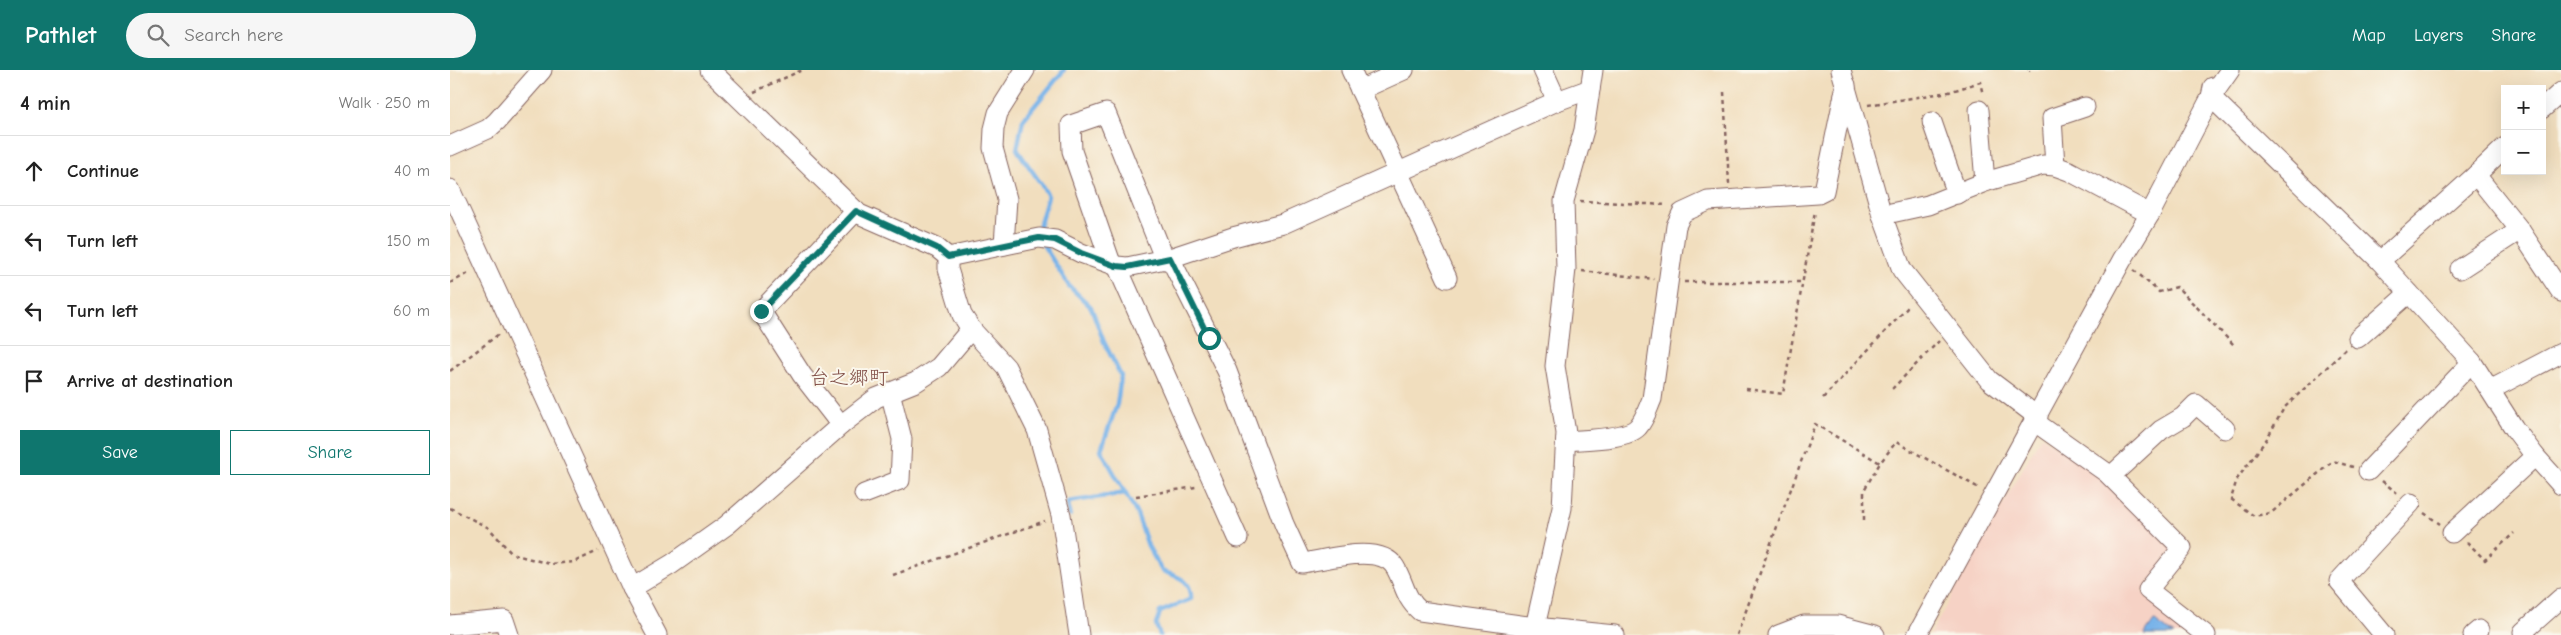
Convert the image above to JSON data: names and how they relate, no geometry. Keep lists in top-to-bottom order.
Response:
{
  "districts": ["台之郷町"],
  "page": {
    "header": "Pathlet",
    "search": "Search here",
    "nav": ["Map", "Layers", "Share"],
    "heading": ["4 min", "Walk · 250 m"],
    "map_buttons": ["+", "−"],
    "list": [
      ["Continue", "40 m"],
      ["Turn left", "150 m"],
      ["Turn left", "60 m"],
      "Arrive at destination"
    ],
    "buttons": ["Save", "Share"]
  }
}
